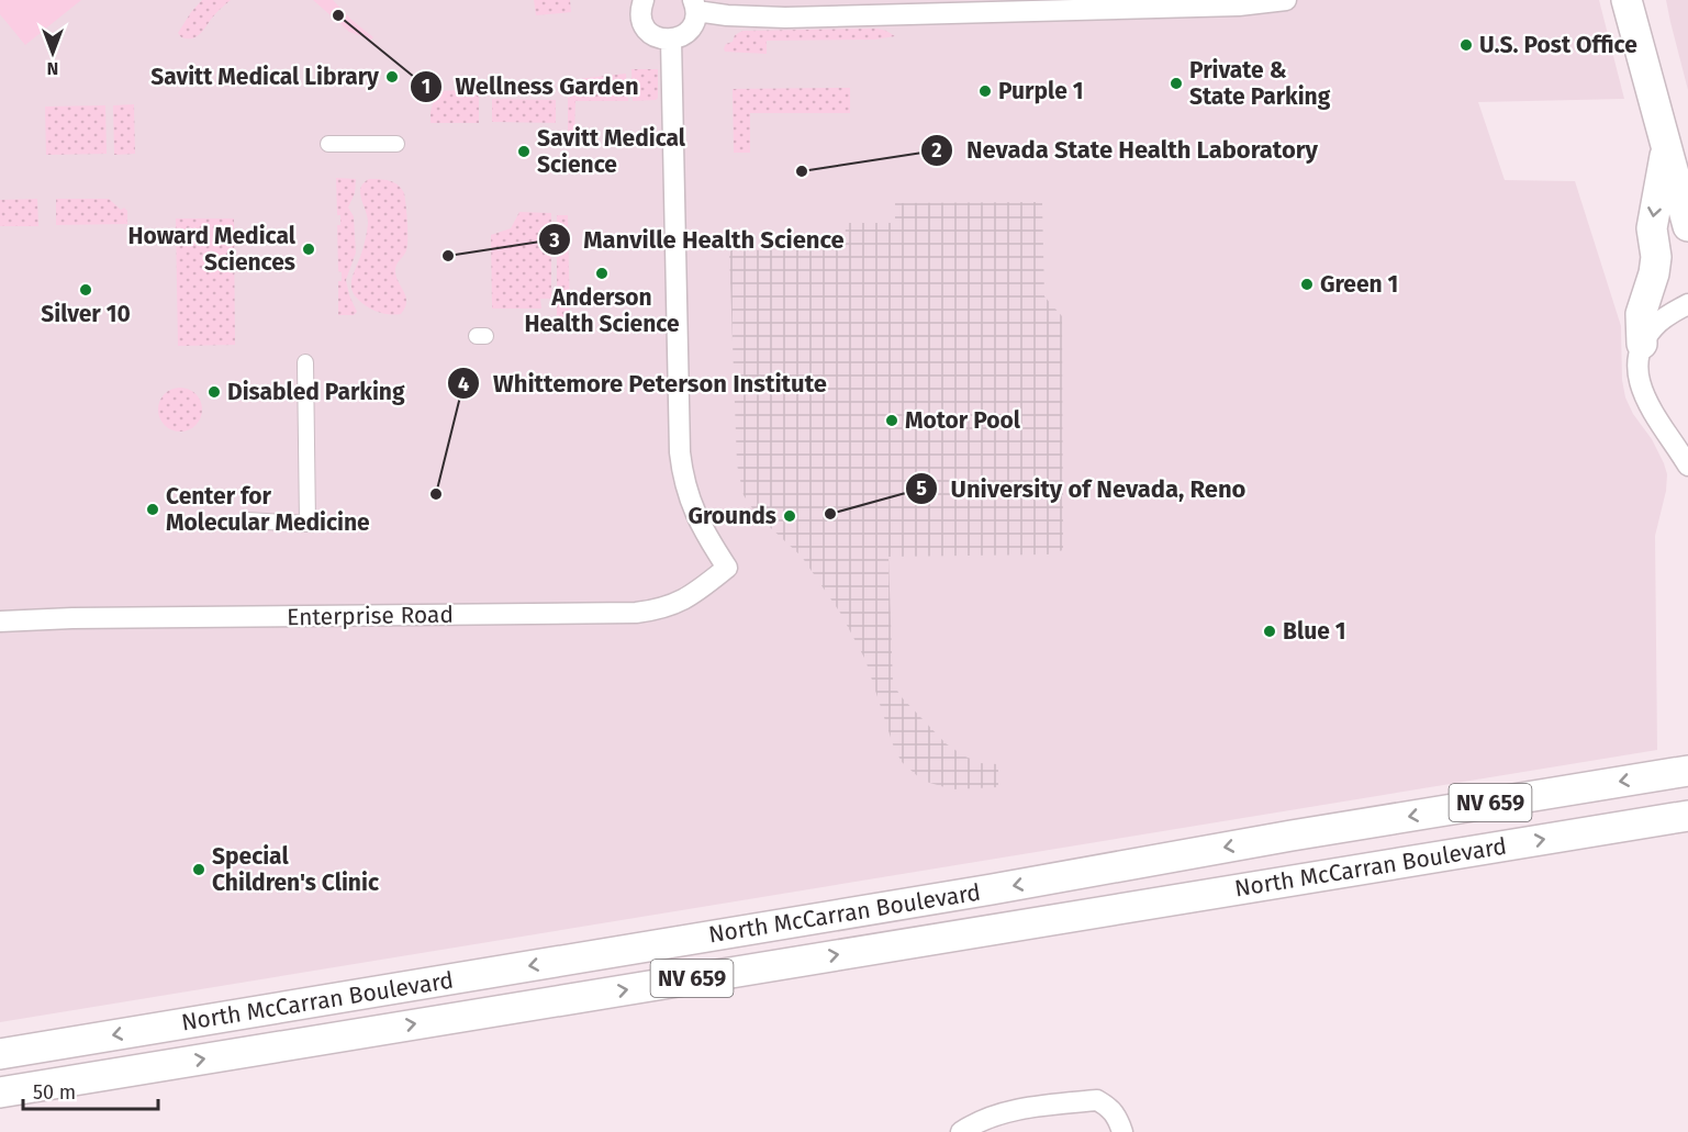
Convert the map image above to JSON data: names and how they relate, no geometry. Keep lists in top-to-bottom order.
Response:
{
  "streets": {
    "main road": ["NV 659", "North McCarran Boulevard"],
    "street": ["Enterprise Road"]
  },
  "places": [
    "Wellness Garden",
    "U.S. Post Office",
    "Savitt Medical Library",
    "Private & State Parking",
    "Purple 1",
    "Savitt Medical Science",
    "Nevada State Health Laboratory",
    "Howard Medical Sciences",
    "Manville Health Science",
    "Anderson Health Science",
    "Green 1",
    "Silver 10",
    "Disabled Parking",
    "Motor Pool",
    "Whittemore Peterson Institute",
    "Center for Molecular Medicine",
    "University of Nevada, Reno",
    "Grounds",
    "Blue 1",
    "Special Children's Clinic"
  ],
  "scale_bar": "50 m",
  "north": "bottom"
}
